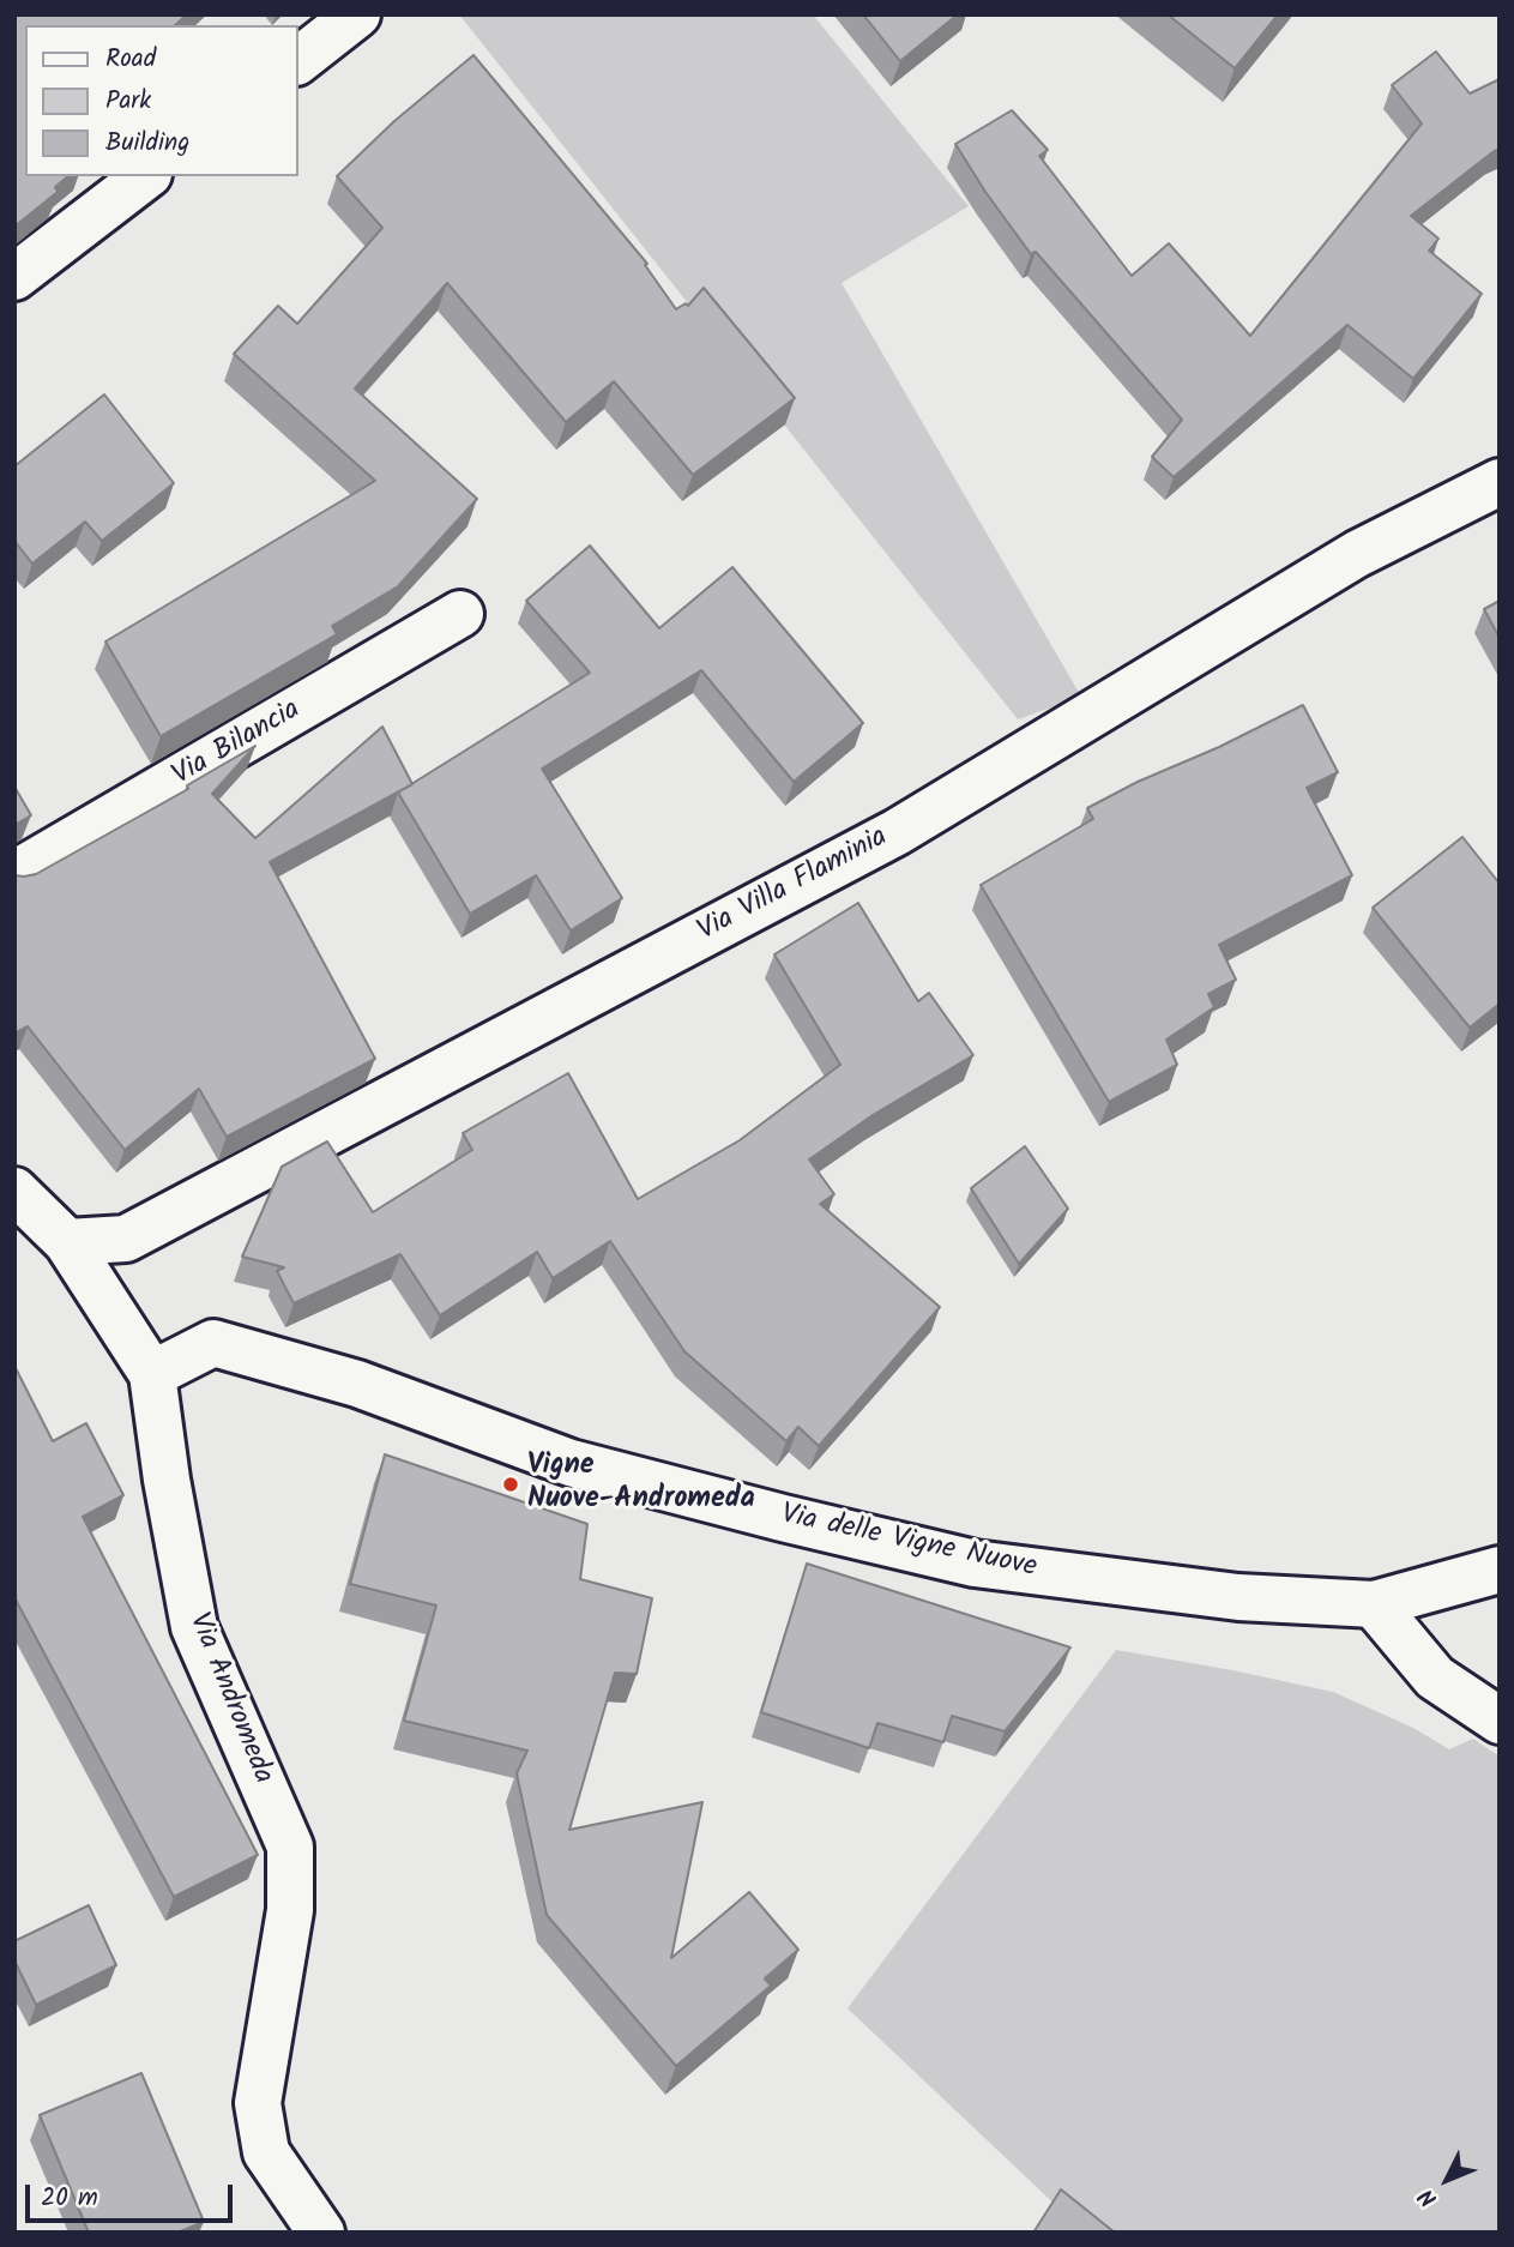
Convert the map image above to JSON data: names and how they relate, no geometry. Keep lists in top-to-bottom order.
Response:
{
  "streets": {
    "street": [
      "Via Bilancia",
      "Via Villa Flaminia",
      "Via delle Vigne Nuove",
      "Via Andromeda"
    ]
  },
  "crossings": [
    ["Via Villa Flaminia", "Via Andromeda"],
    ["Via delle Vigne Nuove", "Via Andromeda"]
  ],
  "places": ["Vigne Nuove-Andromeda"],
  "legend": ["Road", "Park", "Building"],
  "scale_bar": "20 m",
  "north": "bottom left"
}
